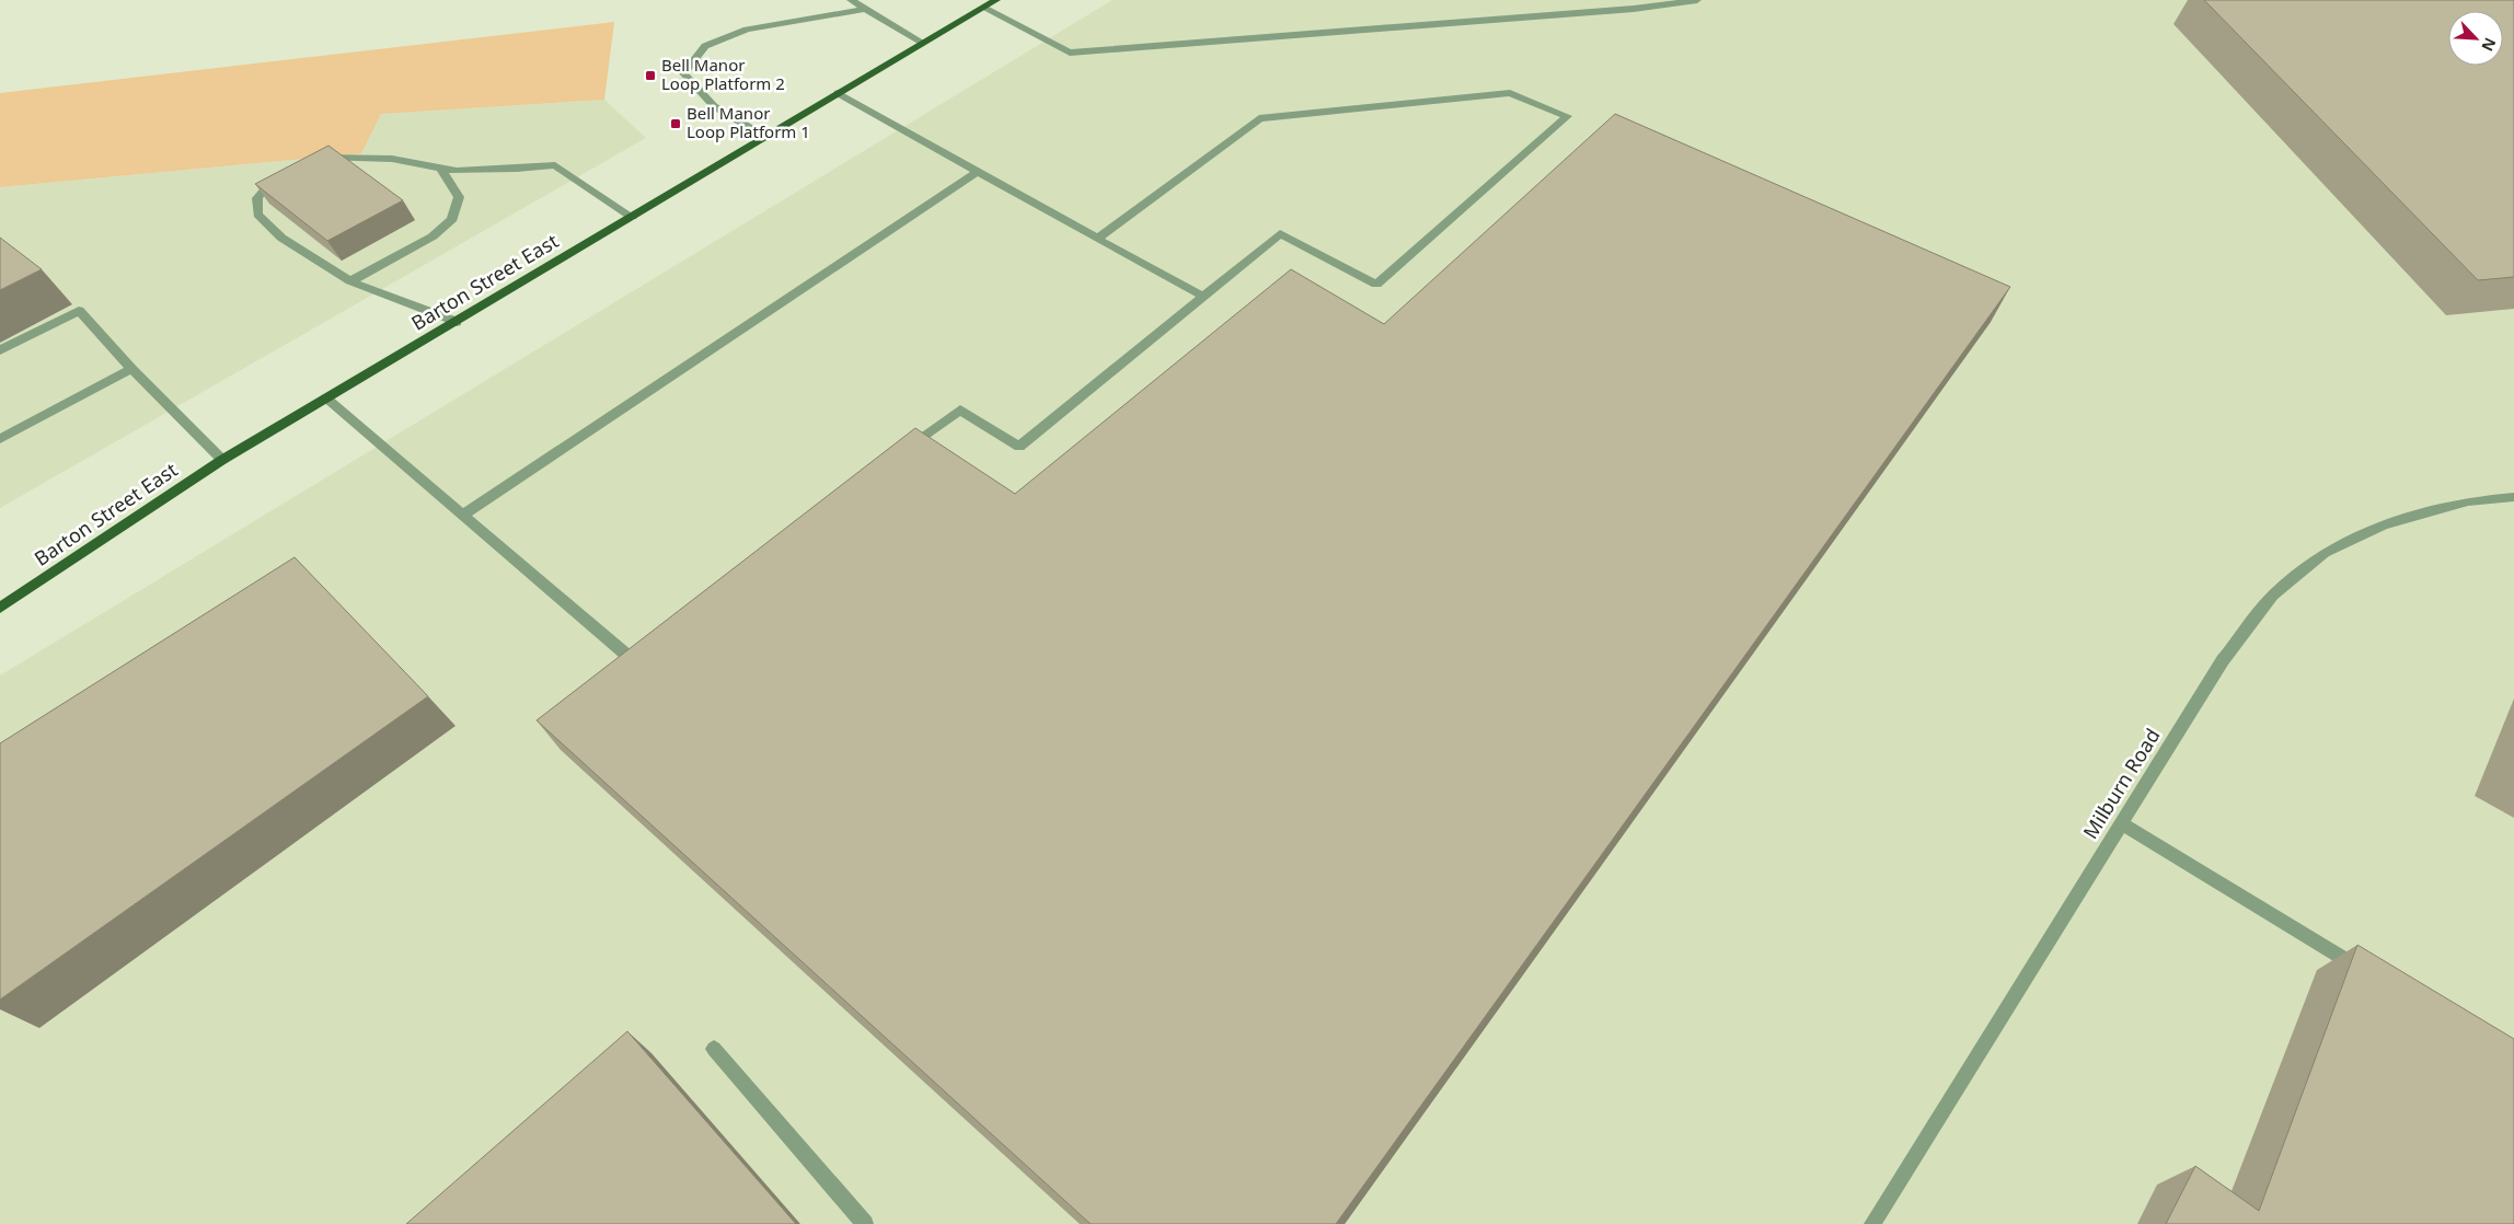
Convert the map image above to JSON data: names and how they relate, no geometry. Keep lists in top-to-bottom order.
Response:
{
  "streets": {
    "main road": ["Barton Street East"],
    "street": ["Milburn Road"]
  },
  "places": {
    "transit": ["Bell Manor Loop Platform 2", "Bell Manor Loop Platform 1"]
  },
  "north": "bottom right"
}
